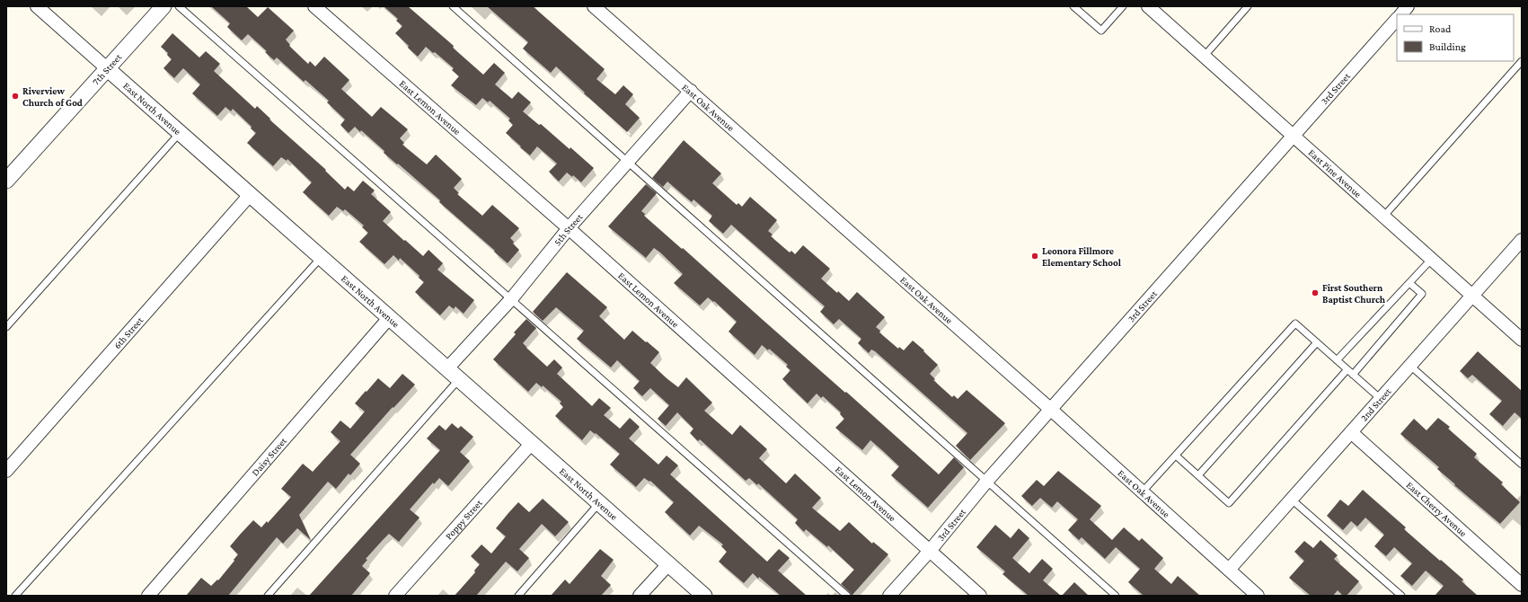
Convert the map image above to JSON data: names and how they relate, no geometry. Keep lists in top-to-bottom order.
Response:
{
  "streets": {
    "street": [
      "7th Street",
      "3rd Street",
      "East Oak Avenue",
      "East Lemon Avenue",
      "East North Avenue",
      "East Pine Avenue",
      "5th Street",
      "6th Street",
      "2nd Street",
      "Daisy Street",
      "East Cherry Avenue",
      "Poppy Street"
    ]
  },
  "crossings": [
    ["7th Street", "East North Avenue"],
    ["3rd Street", "East Oak Avenue"],
    ["3rd Street", "East Lemon Avenue"],
    ["3rd Street", "East Pine Avenue"],
    ["East Oak Avenue", "5th Street"],
    ["East Oak Avenue", "2nd Street"],
    ["East Lemon Avenue", "5th Street"],
    ["East North Avenue", "5th Street"],
    ["East North Avenue", "6th Street"],
    ["East North Avenue", "Daisy Street"],
    ["East North Avenue", "Poppy Street"],
    ["East Pine Avenue", "2nd Street"],
    ["2nd Street", "East Cherry Avenue"]
  ],
  "places": ["Riverview Church of God", "Leonora Fillmore Elementary School", "First Southern Baptist Church"],
  "legend": ["Road", "Building"]
}
